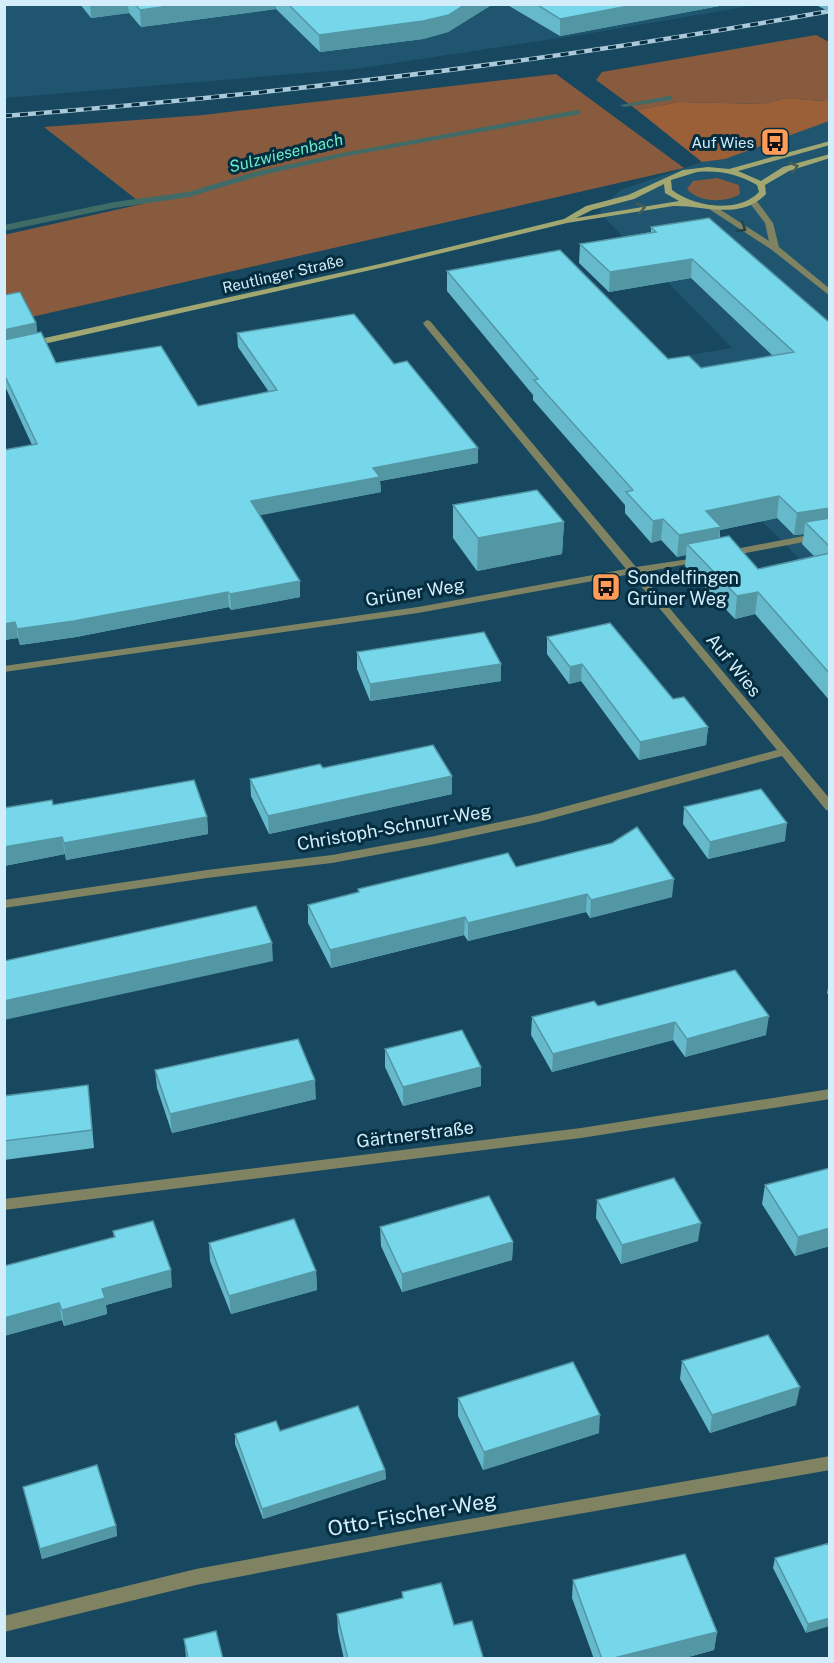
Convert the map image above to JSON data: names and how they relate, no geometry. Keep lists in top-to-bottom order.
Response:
{
  "streets": {
    "main road": ["Reutlinger Straße"],
    "street": [
      "Grüner Weg",
      "Auf Wies",
      "Christoph-Schnurr-Weg",
      "Gärtnerstraße",
      "Otto-Fischer-Weg"
    ]
  },
  "crossings": [
    ["Grüner Weg", "Auf Wies"],
    ["Auf Wies", "Christoph-Schnurr-Weg"]
  ],
  "water": ["Sulzwiesenbach"],
  "places": {
    "bus stop": ["Auf Wies", "Sondelfingen Grüner Weg"]
  }
}
